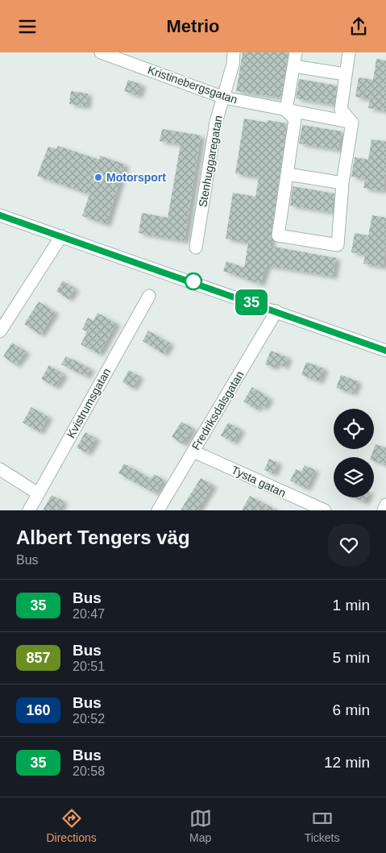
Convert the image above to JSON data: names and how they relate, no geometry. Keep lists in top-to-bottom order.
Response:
{
  "streets": {
    "street": [
      "Kristinebergsgatan",
      "Stenhuggaregatan",
      "Kvistrumsgatan",
      "Fredriksdalsgatan",
      "Tysta gatan"
    ]
  },
  "crossings": [
    ["Kristinebergsgatan", "Stenhuggaregatan"],
    ["Fredriksdalsgatan", "Tysta gatan"]
  ],
  "places": ["Motorsport"],
  "lines": ["bus line 35"],
  "page": {
    "header": "Metrio",
    "on_map": "35",
    "heading": ["Albert Tengers väg", "Bus"],
    "list": [
      {
        "mark": "35",
        "name": "Bus",
        "note": "20:47",
        "value": "1 min"
      },
      {
        "mark": "857",
        "name": "Bus",
        "note": "20:51",
        "value": "5 min"
      },
      {
        "mark": "160",
        "name": "Bus",
        "note": "20:52",
        "value": "6 min"
      },
      {
        "mark": "35",
        "name": "Bus",
        "note": "20:58",
        "value": "12 min"
      }
    ],
    "tabs": ["Directions", "Map", "Tickets"]
  }
}
